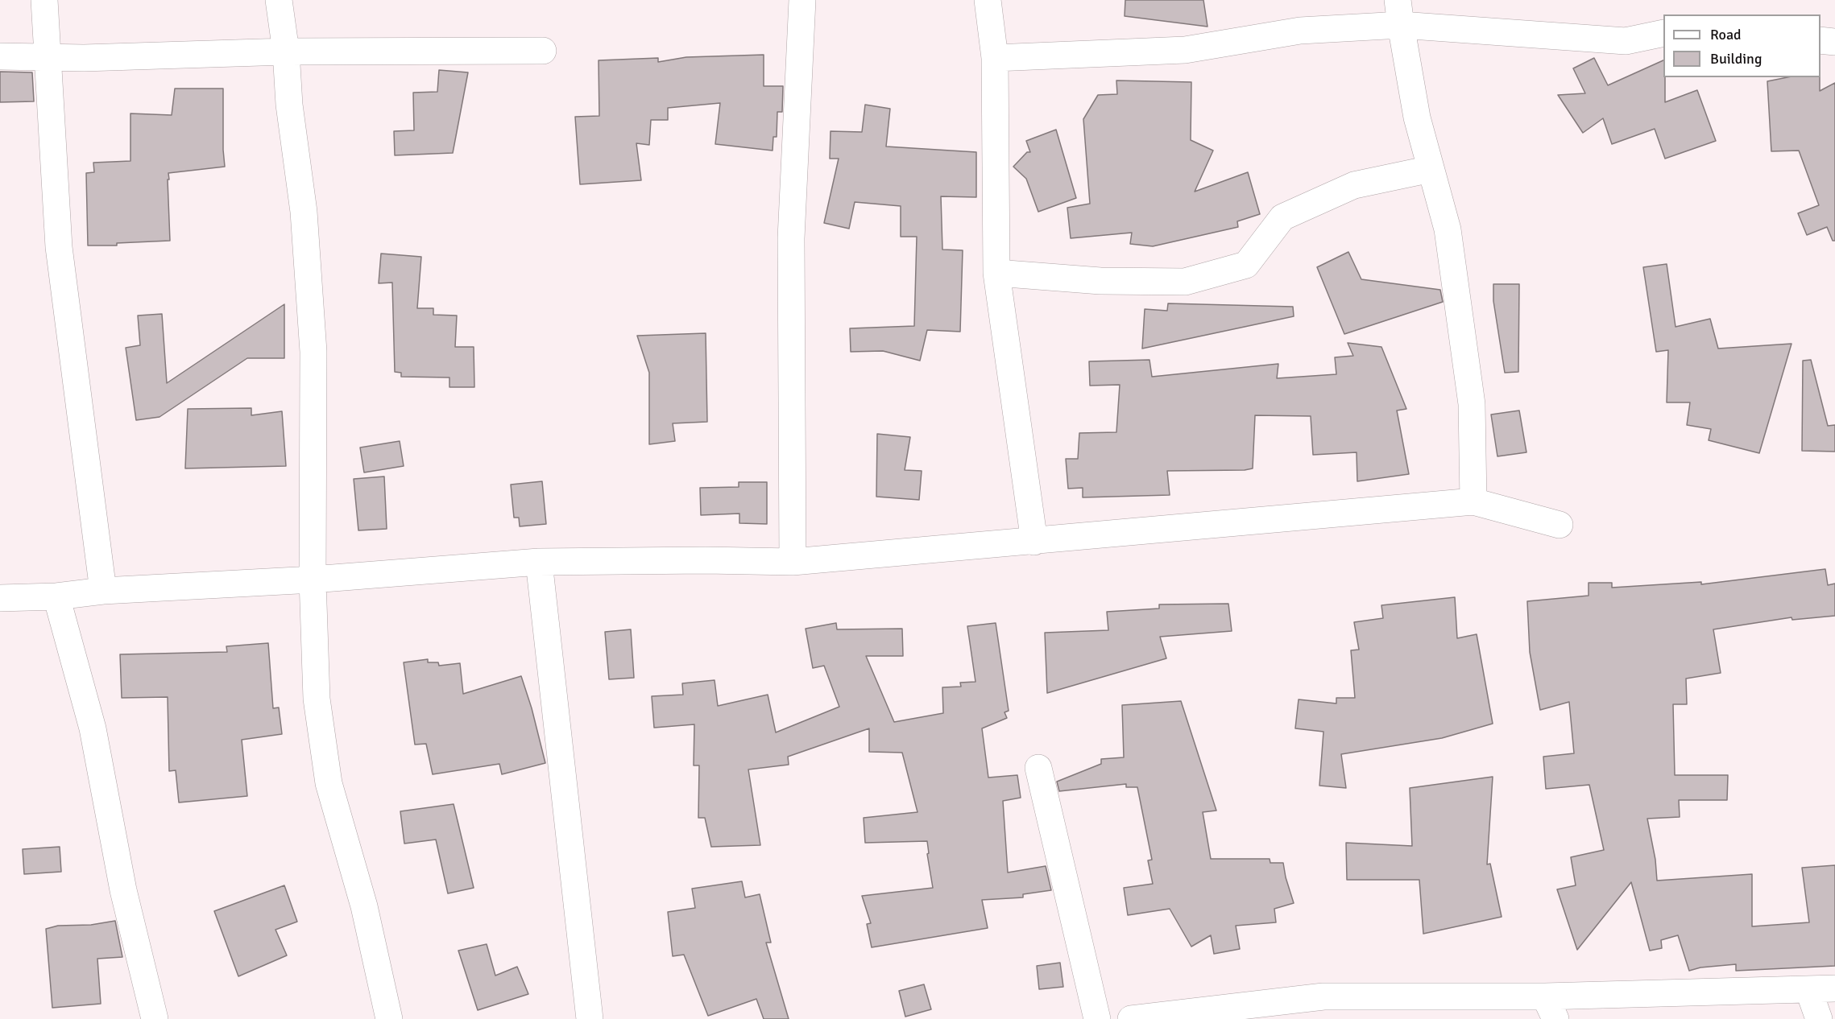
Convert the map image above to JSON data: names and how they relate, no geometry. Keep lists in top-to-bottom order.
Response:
{
  "legend": ["Road", "Building"]
}
